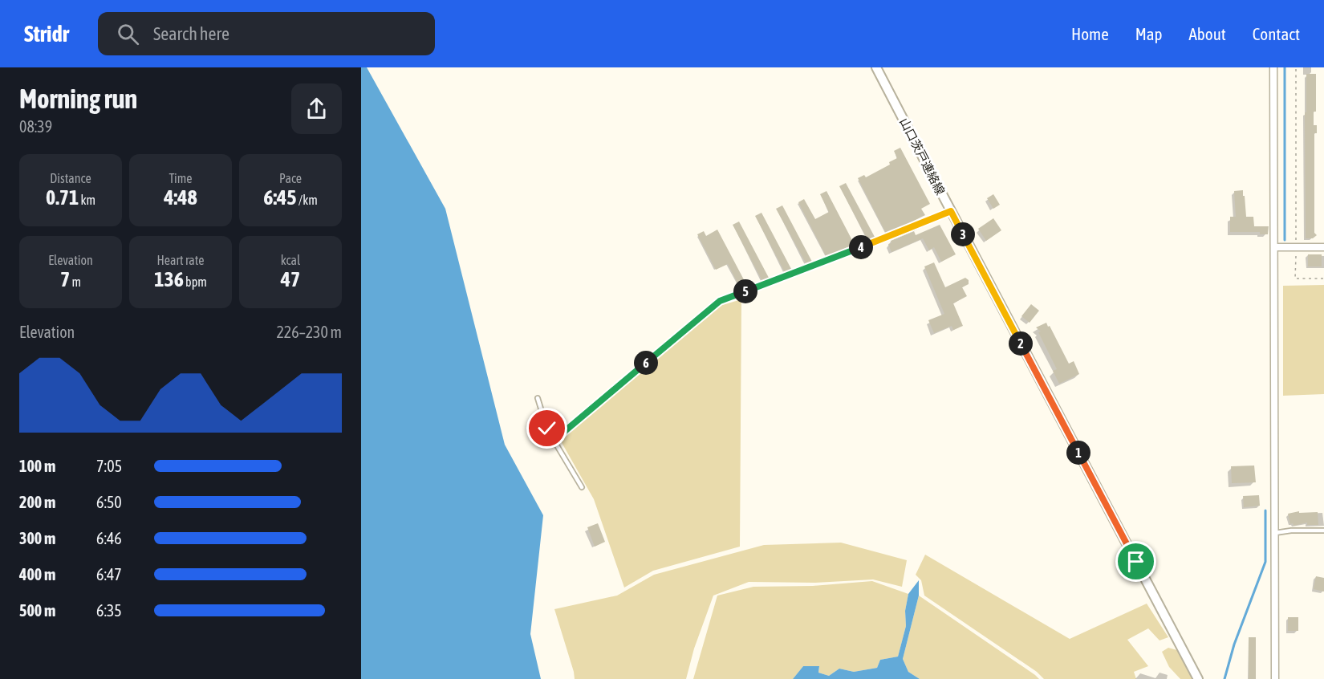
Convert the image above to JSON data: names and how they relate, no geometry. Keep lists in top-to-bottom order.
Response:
{
  "streets": {
    "street": ["山口茨戸連絡線"]
  },
  "page": {
    "header": "Stridr",
    "search": "Search here",
    "nav": [
      "Home",
      "Map",
      "About",
      "Contact"
    ],
    "heading": ["Morning run", "08:39"],
    "stats": [
      ["Distance", "0.71 km"],
      ["Time", "4:48"],
      ["Pace", "6:45 /km"],
      ["Elevation", "7 m"],
      ["Heart rate", "136 bpm"],
      ["kcal", "47"]
    ],
    "pins": [
      "3",
      "4",
      "5",
      "2",
      "6",
      "1"
    ],
    "chart": ["Elevation", "226–230 m"],
    "list": [
      {
        "name": "100 m",
        "note": "7:05"
      },
      {
        "name": "200 m",
        "note": "6:50"
      },
      {
        "name": "300 m",
        "note": "6:46"
      },
      {
        "name": "400 m",
        "note": "6:47"
      },
      {
        "name": "500 m",
        "note": "6:35"
      }
    ]
  }
}
